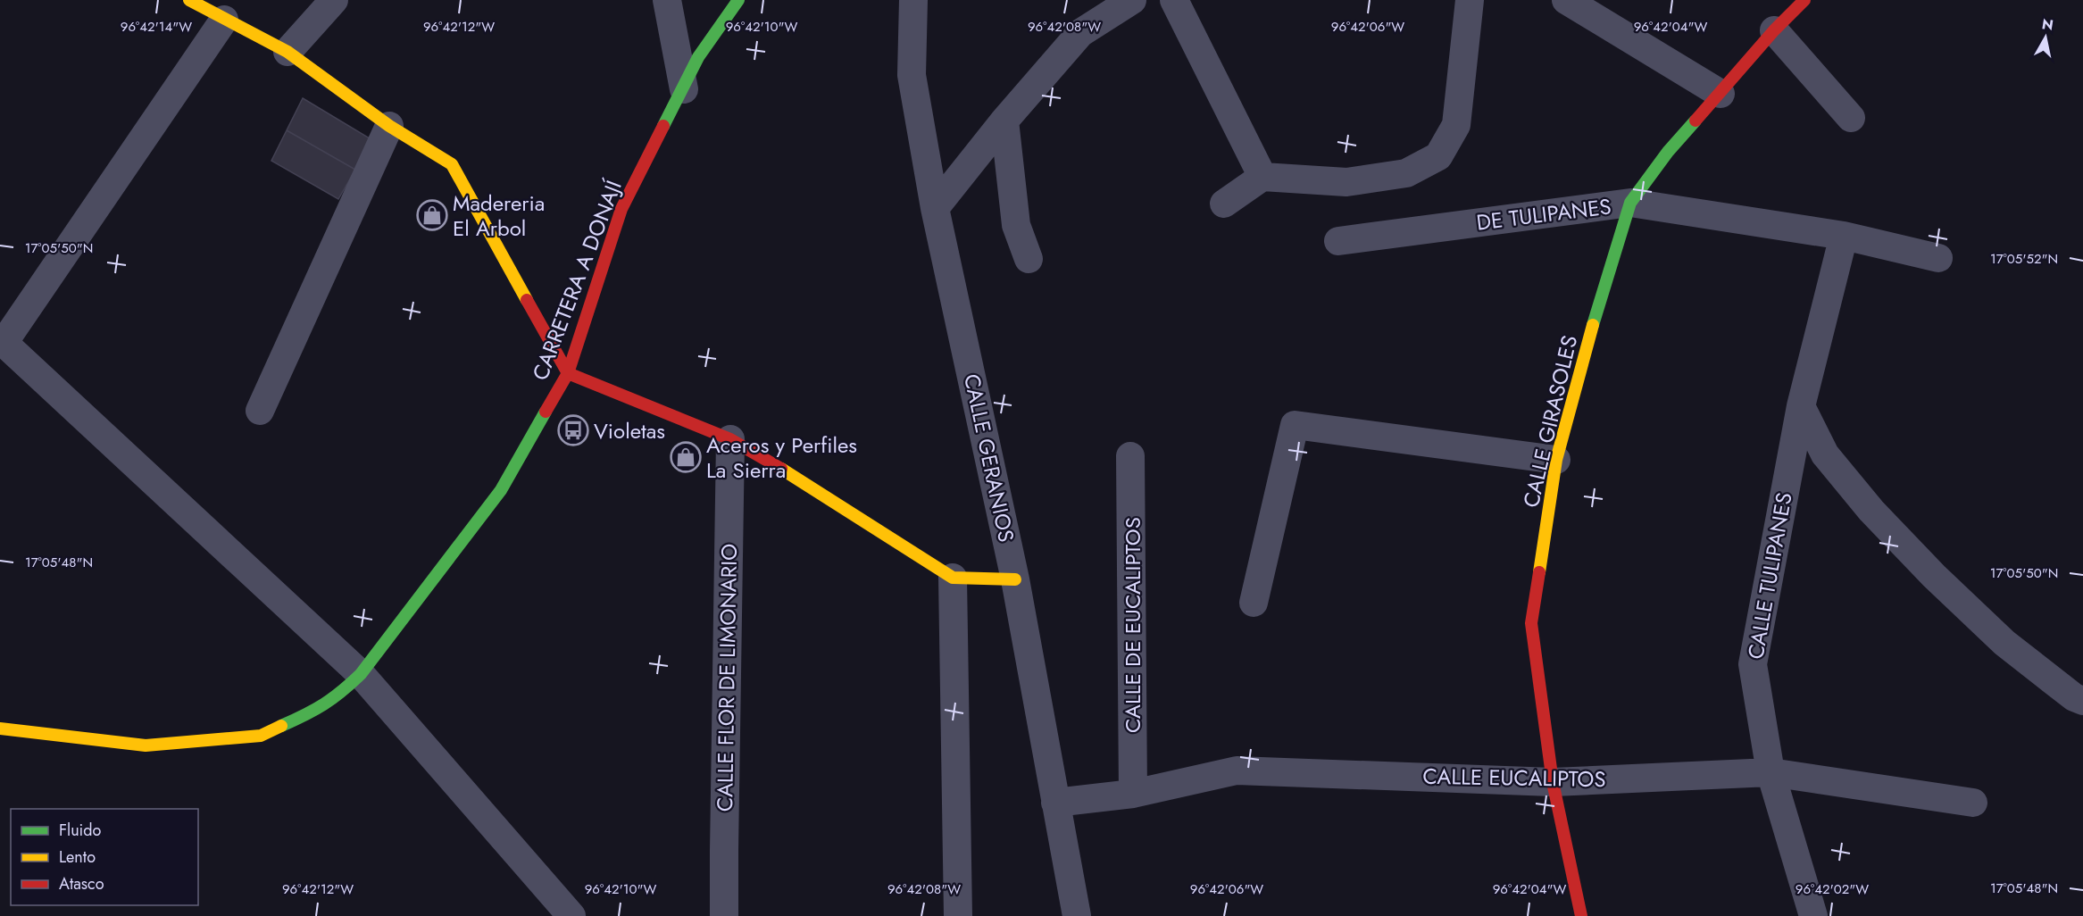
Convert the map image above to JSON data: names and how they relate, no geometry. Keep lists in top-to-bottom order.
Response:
{
  "streets": {
    "street": [
      "DE TULIPANES",
      "CARRETERA A DONAJÍ",
      "CALLE GIRASOLES",
      "CALLE GERANIOS",
      "CALLE TULIPANES",
      "CALLE DE EUCALIPTOS",
      "CALLE FLOR DE LIMONARIO",
      "CALLE EUCALIPTOS"
    ]
  },
  "crossings": [
    ["DE TULIPANES", "CALLE GIRASOLES"],
    ["DE TULIPANES", "CALLE TULIPANES"],
    ["CALLE GIRASOLES", "CALLE EUCALIPTOS"],
    ["CALLE GERANIOS", "CALLE EUCALIPTOS"],
    ["CALLE TULIPANES", "CALLE EUCALIPTOS"],
    ["CALLE DE EUCALIPTOS", "CALLE EUCALIPTOS"]
  ],
  "places": {
    "shop": ["Madereria El Arbol", "Aceros y Perfiles La Sierra"],
    "bus stop": ["Violetas"]
  },
  "legend": ["Fluido", "Lento", "Atasco"],
  "north": "top",
  "coordinates": [
    "96°42'14\"W",
    "96°42'12\"W",
    "96°42'10\"W",
    "96°42'08\"W",
    "96°42'06\"W",
    "96°42'04\"W",
    "17°05'50\"N",
    "17°05'52\"N",
    "17°05'48\"N",
    "96°42'02\"W"
  ]
}
